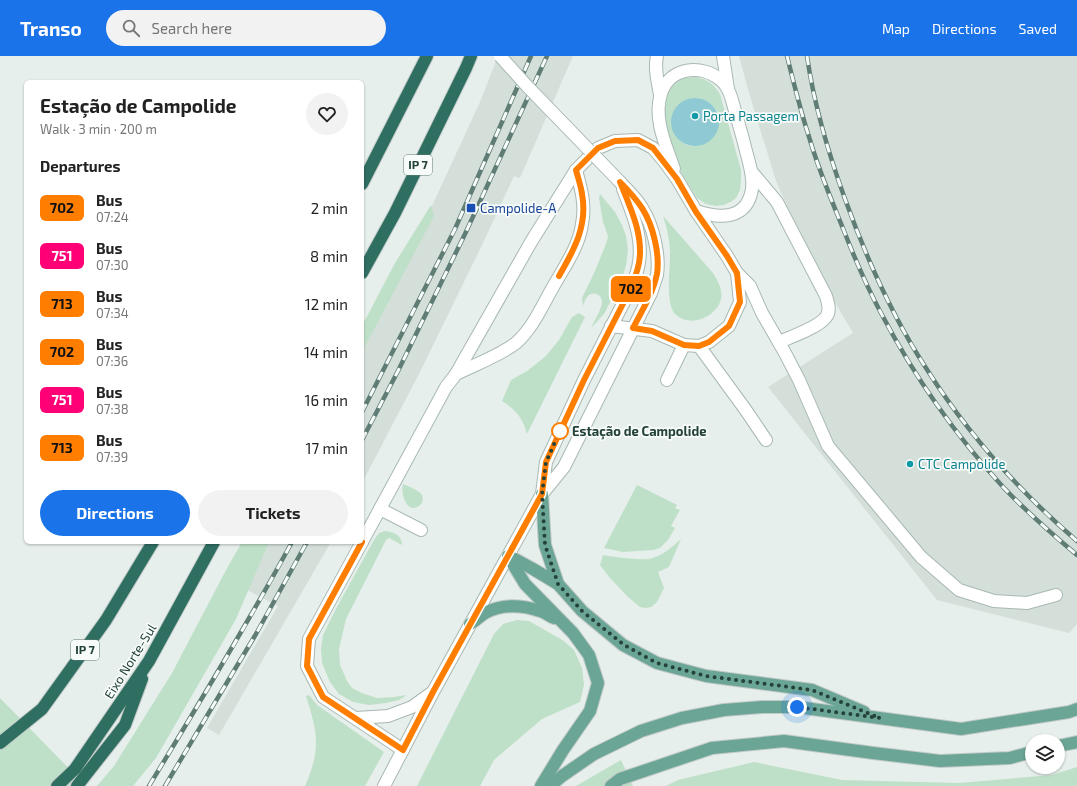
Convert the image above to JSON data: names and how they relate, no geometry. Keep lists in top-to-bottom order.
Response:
{
  "streets": {
    "highway": ["IP 7", "Eixo Norte-Sul"]
  },
  "places": {
    "other": ["Porta Passagem", "Estação de Campolide", "CTC Campolide"],
    "transit": ["Campolide-A"]
  },
  "lines": ["bus line 702"],
  "page": {
    "header": "Transo",
    "search": "Search here",
    "nav": ["Map", "Directions", "Saved"],
    "on_map": "702",
    "heading": [
      ["Estação de Campolide", "Walk · 3 min · 200 m"],
      "Departures"
    ],
    "list": [
      {
        "mark": "702",
        "name": "Bus",
        "note": "07:24",
        "value": "2 min"
      },
      {
        "mark": "751",
        "name": "Bus",
        "note": "07:30",
        "value": "8 min"
      },
      {
        "mark": "713",
        "name": "Bus",
        "note": "07:34",
        "value": "12 min"
      },
      {
        "mark": "702",
        "name": "Bus",
        "note": "07:36",
        "value": "14 min"
      },
      {
        "mark": "751",
        "name": "Bus",
        "note": "07:38",
        "value": "16 min"
      },
      {
        "mark": "713",
        "name": "Bus",
        "note": "07:39",
        "value": "17 min"
      }
    ],
    "buttons": ["Directions", "Tickets"]
  }
}
